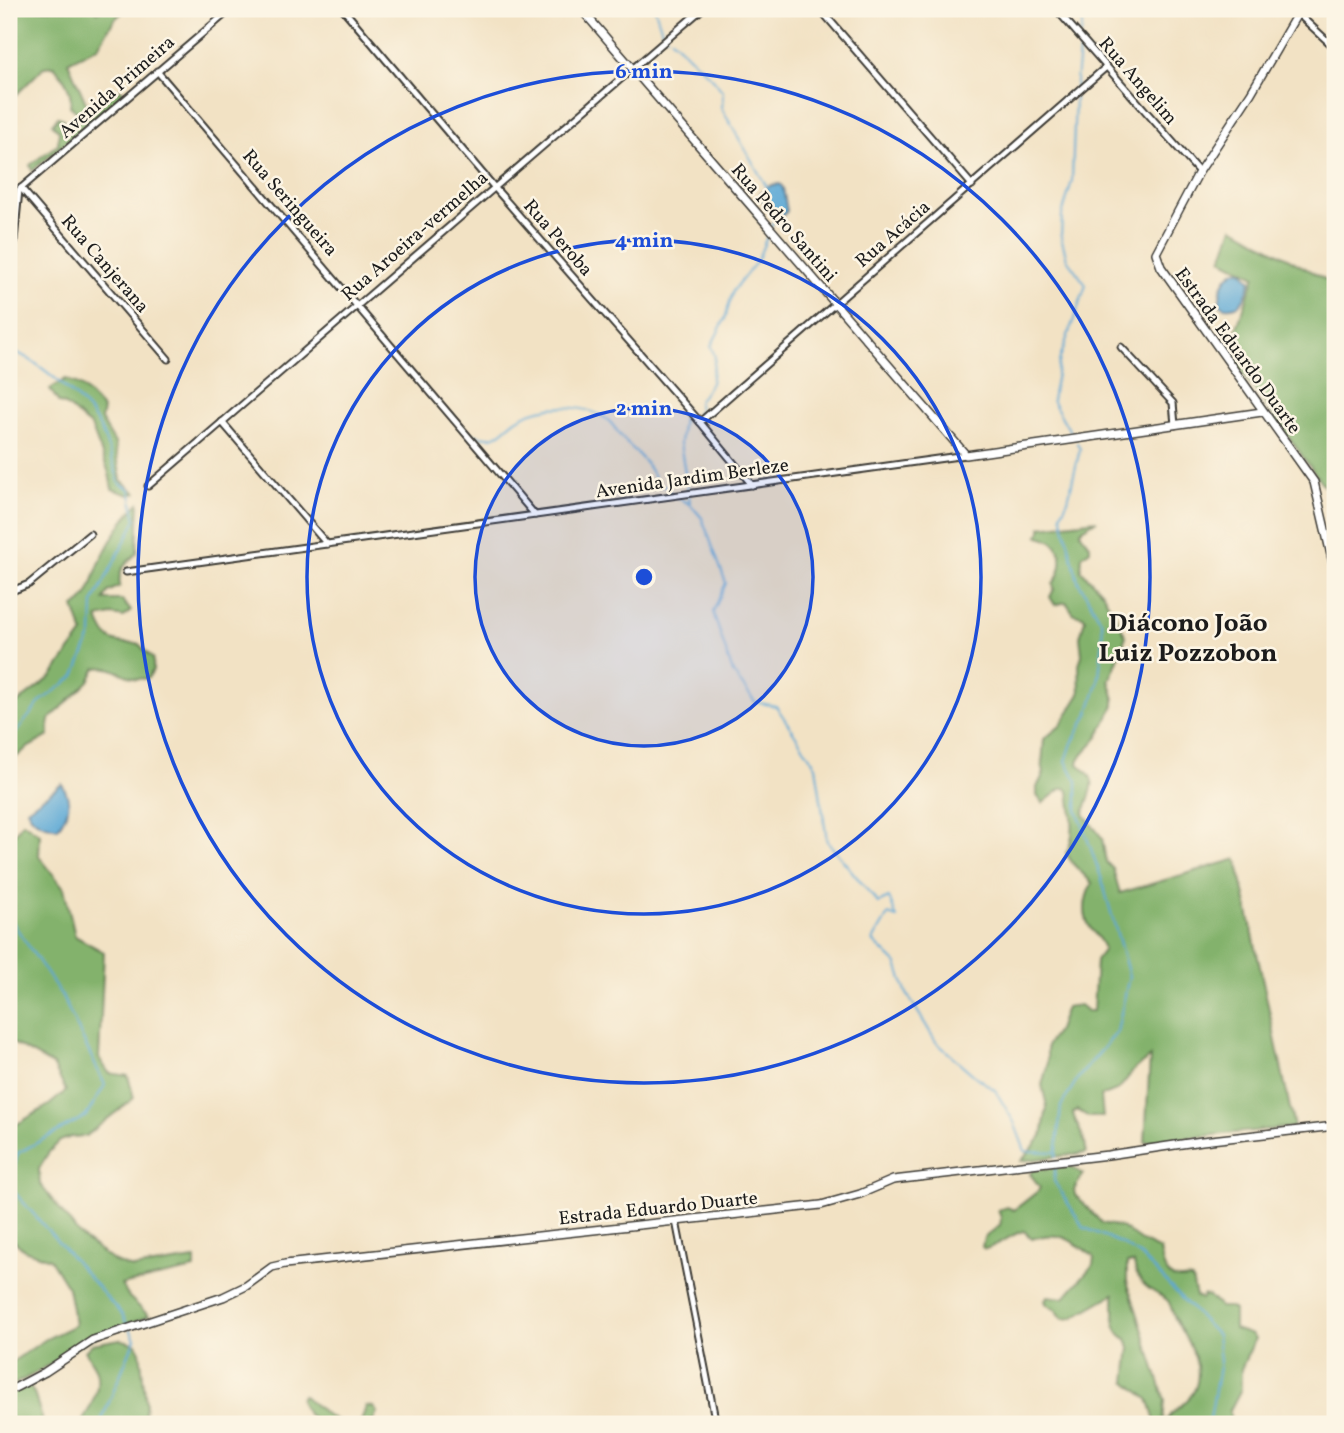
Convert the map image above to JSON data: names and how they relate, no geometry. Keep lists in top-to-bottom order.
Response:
{
  "streets": {
    "street": [
      "Rua Angelim",
      "Avenida Primeira",
      "Rua Seringueira",
      "Rua Pedro Santini",
      "Rua Acácia",
      "Rua Aroeira-vermelha",
      "Rua Peroba",
      "Rua Canjerana",
      "Estrada Eduardo Duarte",
      "Avenida Jardim Berleze"
    ]
  },
  "crossings": [
    ["Rua Angelim", "Rua Acácia"],
    ["Rua Angelim", "Estrada Eduardo Duarte"],
    ["Avenida Primeira", "Rua Seringueira"],
    ["Avenida Primeira", "Rua Canjerana"],
    ["Rua Seringueira", "Rua Aroeira-vermelha"],
    ["Rua Seringueira", "Avenida Jardim Berleze"],
    ["Rua Pedro Santini", "Rua Acácia"],
    ["Rua Pedro Santini", "Rua Aroeira-vermelha"],
    ["Rua Pedro Santini", "Avenida Jardim Berleze"],
    ["Rua Acácia", "Rua Peroba"],
    ["Rua Aroeira-vermelha", "Rua Peroba"],
    ["Rua Peroba", "Avenida Jardim Berleze"],
    ["Estrada Eduardo Duarte", "Avenida Jardim Berleze"]
  ],
  "districts": ["Diácono João Luiz Pozzobon"],
  "rings": ["6 min", "4 min", "2 min"]
}
